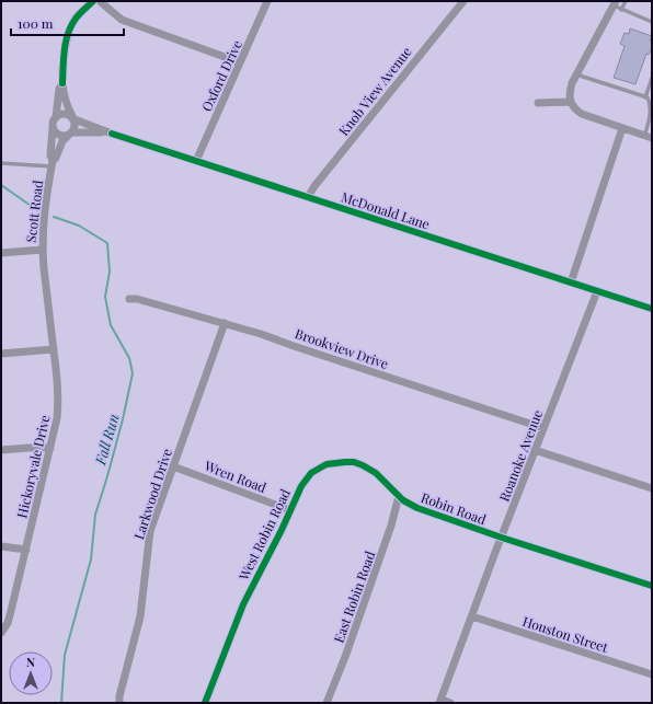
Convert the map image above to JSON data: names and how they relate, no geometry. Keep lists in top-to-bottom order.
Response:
{
  "streets": {
    "street": [
      "Oxford Drive",
      "Knob View Avenue",
      "McDonald Lane",
      "Scott Road",
      "Brookview Drive",
      "Roanoke Avenue",
      "Hickoryvale Drive",
      "Wren Road",
      "Larkwood Drive",
      "Robin Road",
      "West Robin Road",
      "East Robin Road",
      "Houston Street"
    ]
  },
  "crossings": [
    ["Oxford Drive", "McDonald Lane"],
    ["Knob View Avenue", "McDonald Lane"],
    ["McDonald Lane", "Scott Road"],
    ["McDonald Lane", "Roanoke Avenue"],
    ["Scott Road", "Hickoryvale Drive"],
    ["Brookview Drive", "Roanoke Avenue"],
    ["Brookview Drive", "Larkwood Drive"],
    ["Roanoke Avenue", "Robin Road"],
    ["Roanoke Avenue", "Houston Street"],
    ["Wren Road", "Larkwood Drive"],
    ["Wren Road", "West Robin Road"],
    ["Robin Road", "West Robin Road"],
    ["Robin Road", "East Robin Road"],
    ["West Robin Road", "East Robin Road"]
  ],
  "water": ["Fall Run"],
  "scale_bar": "100 m",
  "north": "top"
}
